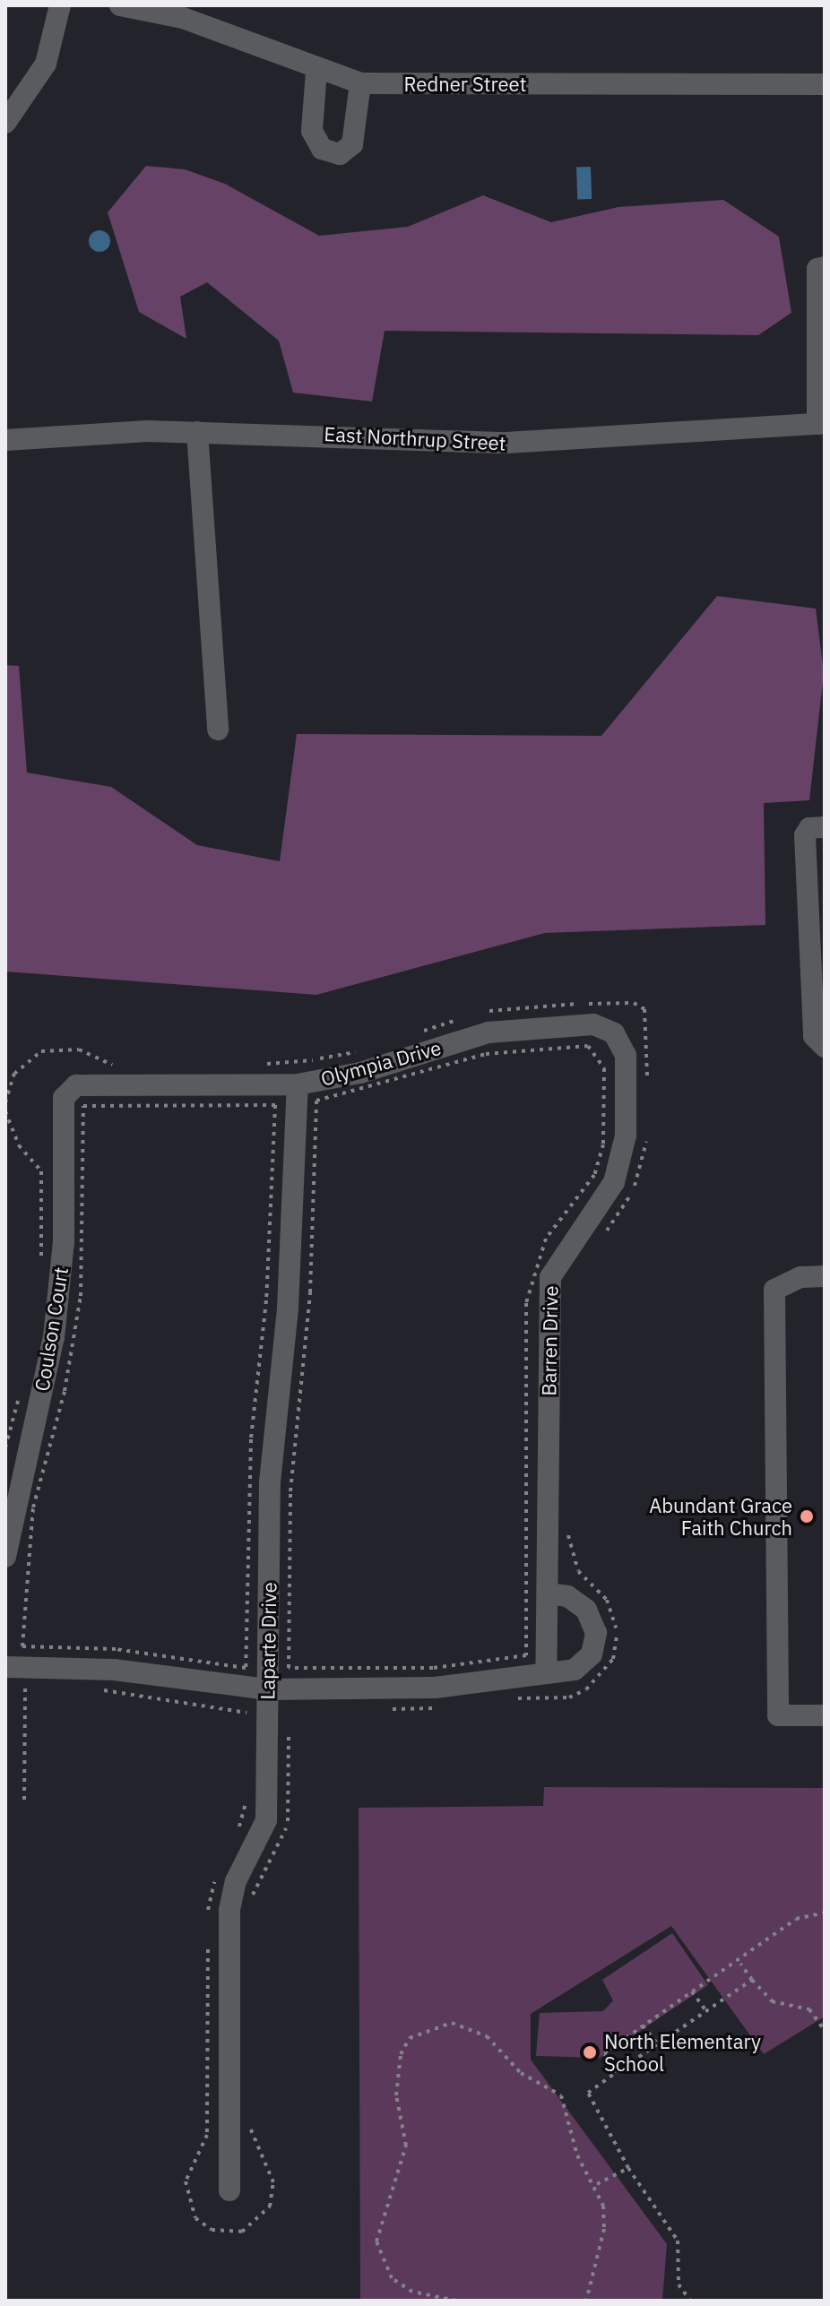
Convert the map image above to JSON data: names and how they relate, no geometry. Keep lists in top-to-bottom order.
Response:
{
  "streets": {
    "street": [
      "Redner Street",
      "East Northrup Street",
      "Olympia Drive",
      "Coulson Court",
      "Barren Drive",
      "Laparte Drive"
    ]
  },
  "crossings": [
    ["Olympia Drive", "Coulson Court"],
    ["Olympia Drive", "Barren Drive"],
    ["Olympia Drive", "Laparte Drive"]
  ],
  "places": ["Abundant Grace Faith Church", "North Elementary School"]
}
